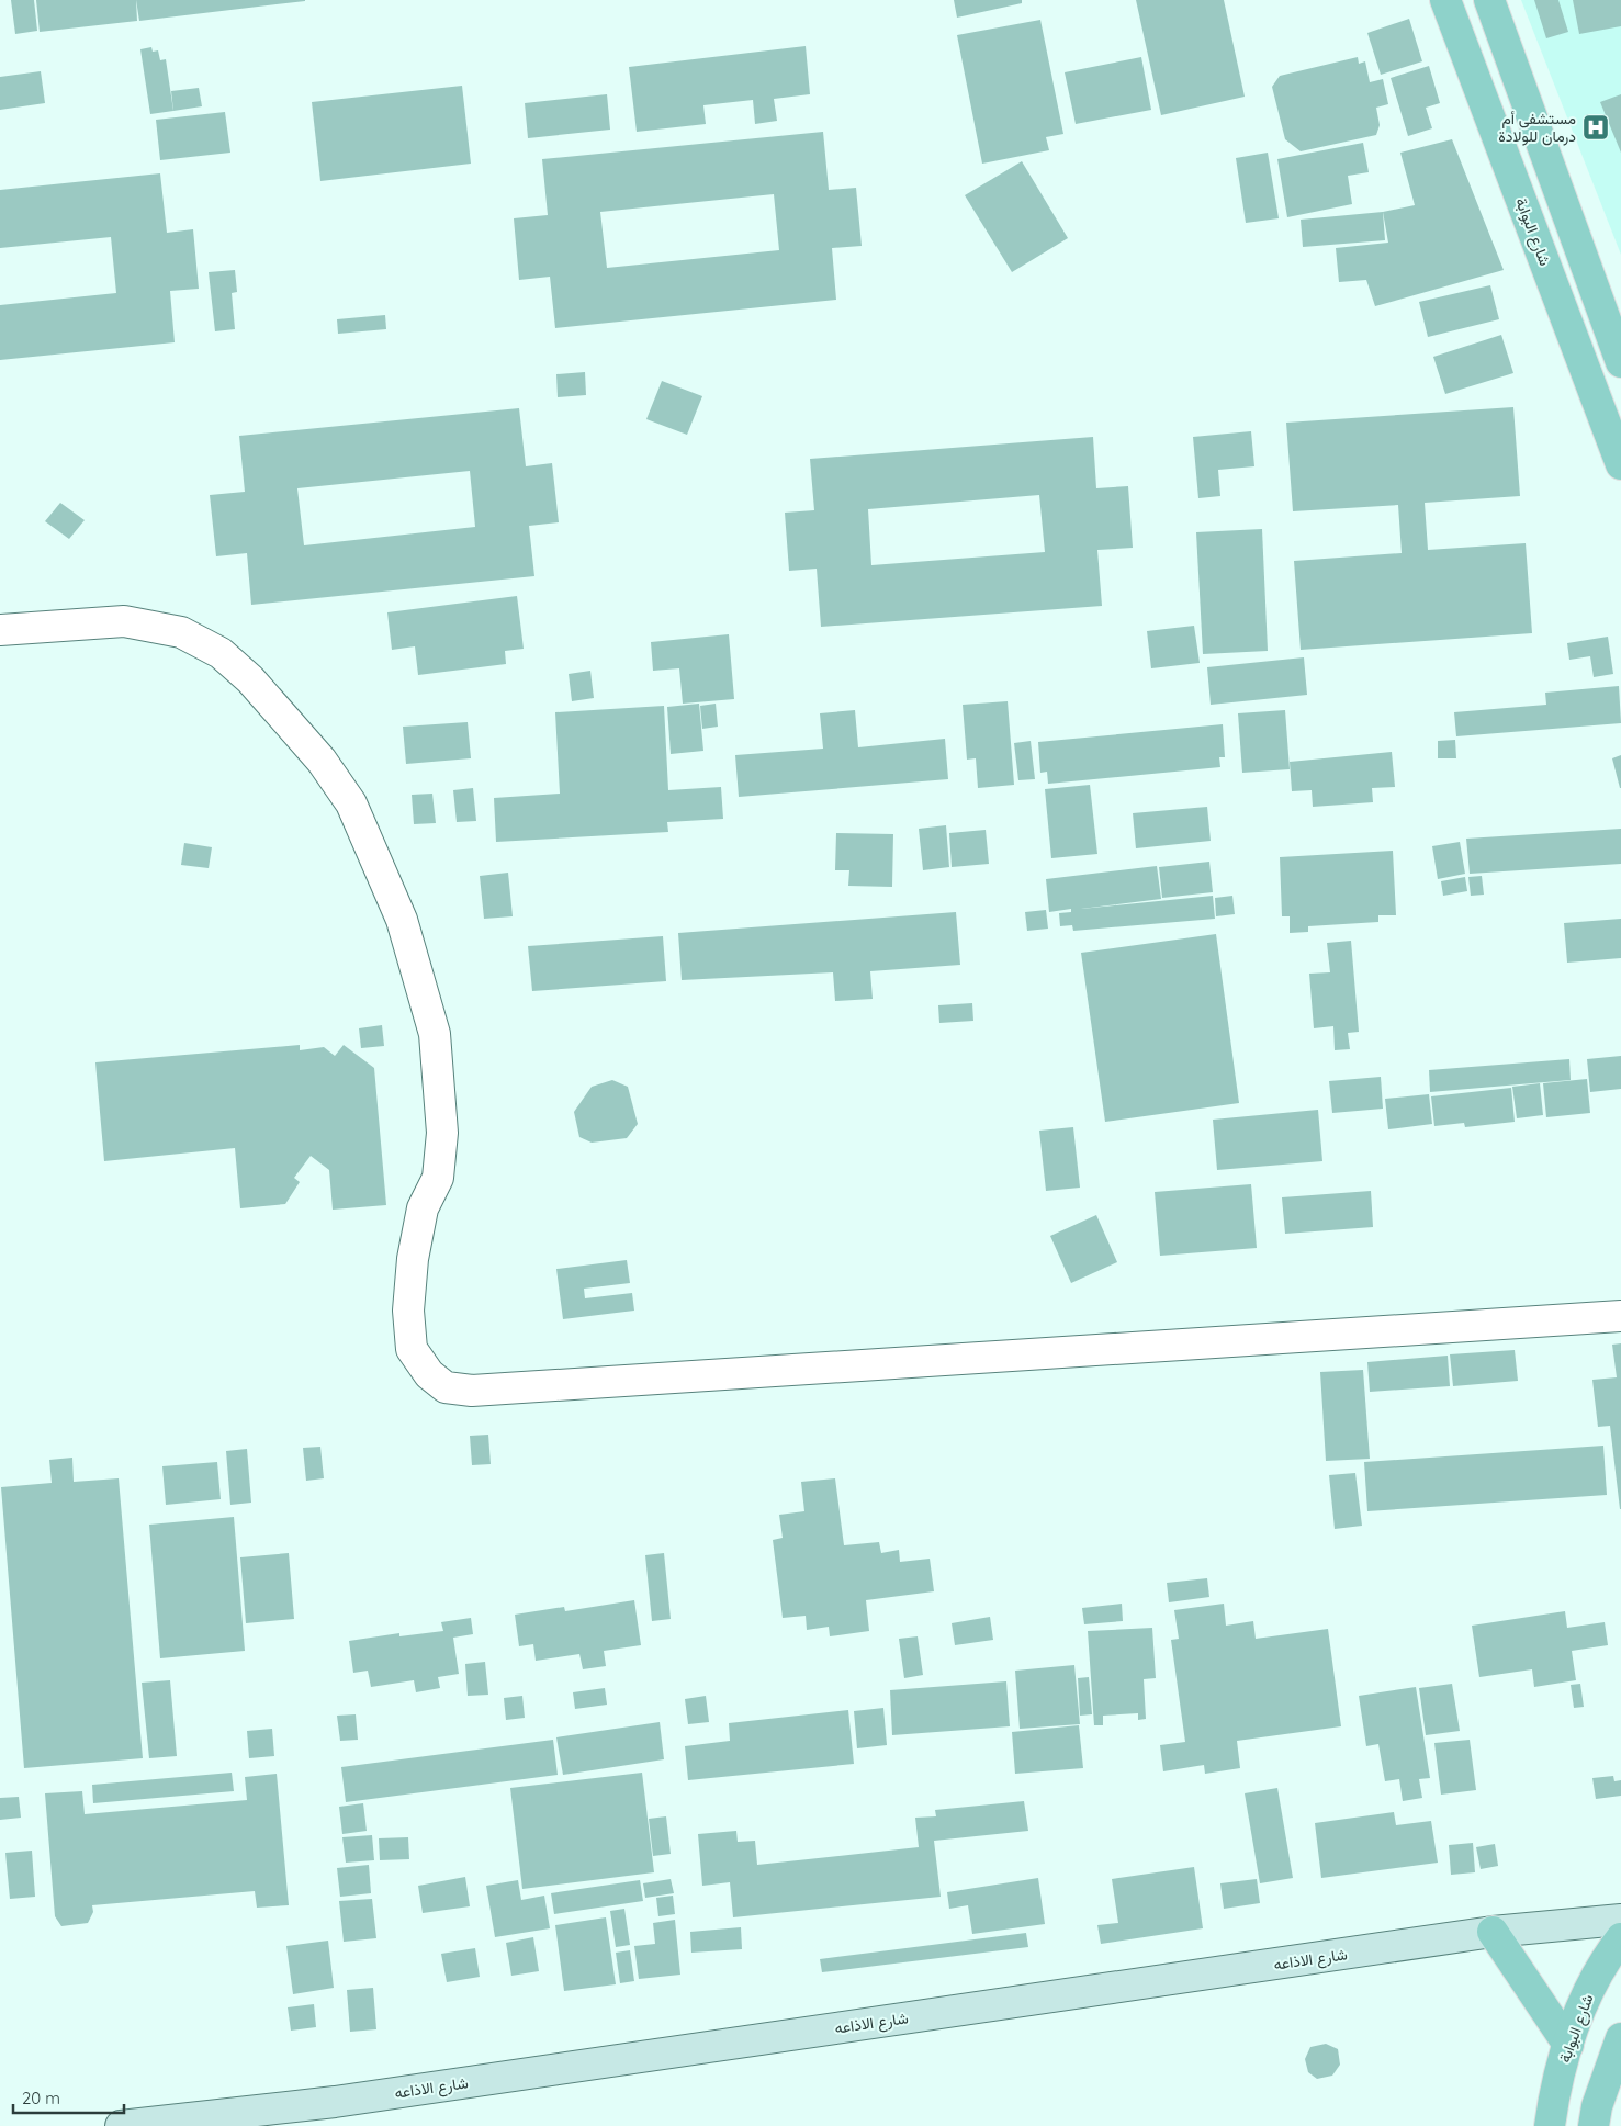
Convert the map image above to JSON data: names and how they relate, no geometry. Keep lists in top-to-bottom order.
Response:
{
  "streets": {
    "main road": ["شارع البوابة"],
    "street": ["شارع الاذاعه"]
  },
  "places": {
    "hospital": ["مستشفى أم درمان للولادة"]
  },
  "scale_bar": "20 m"
}
